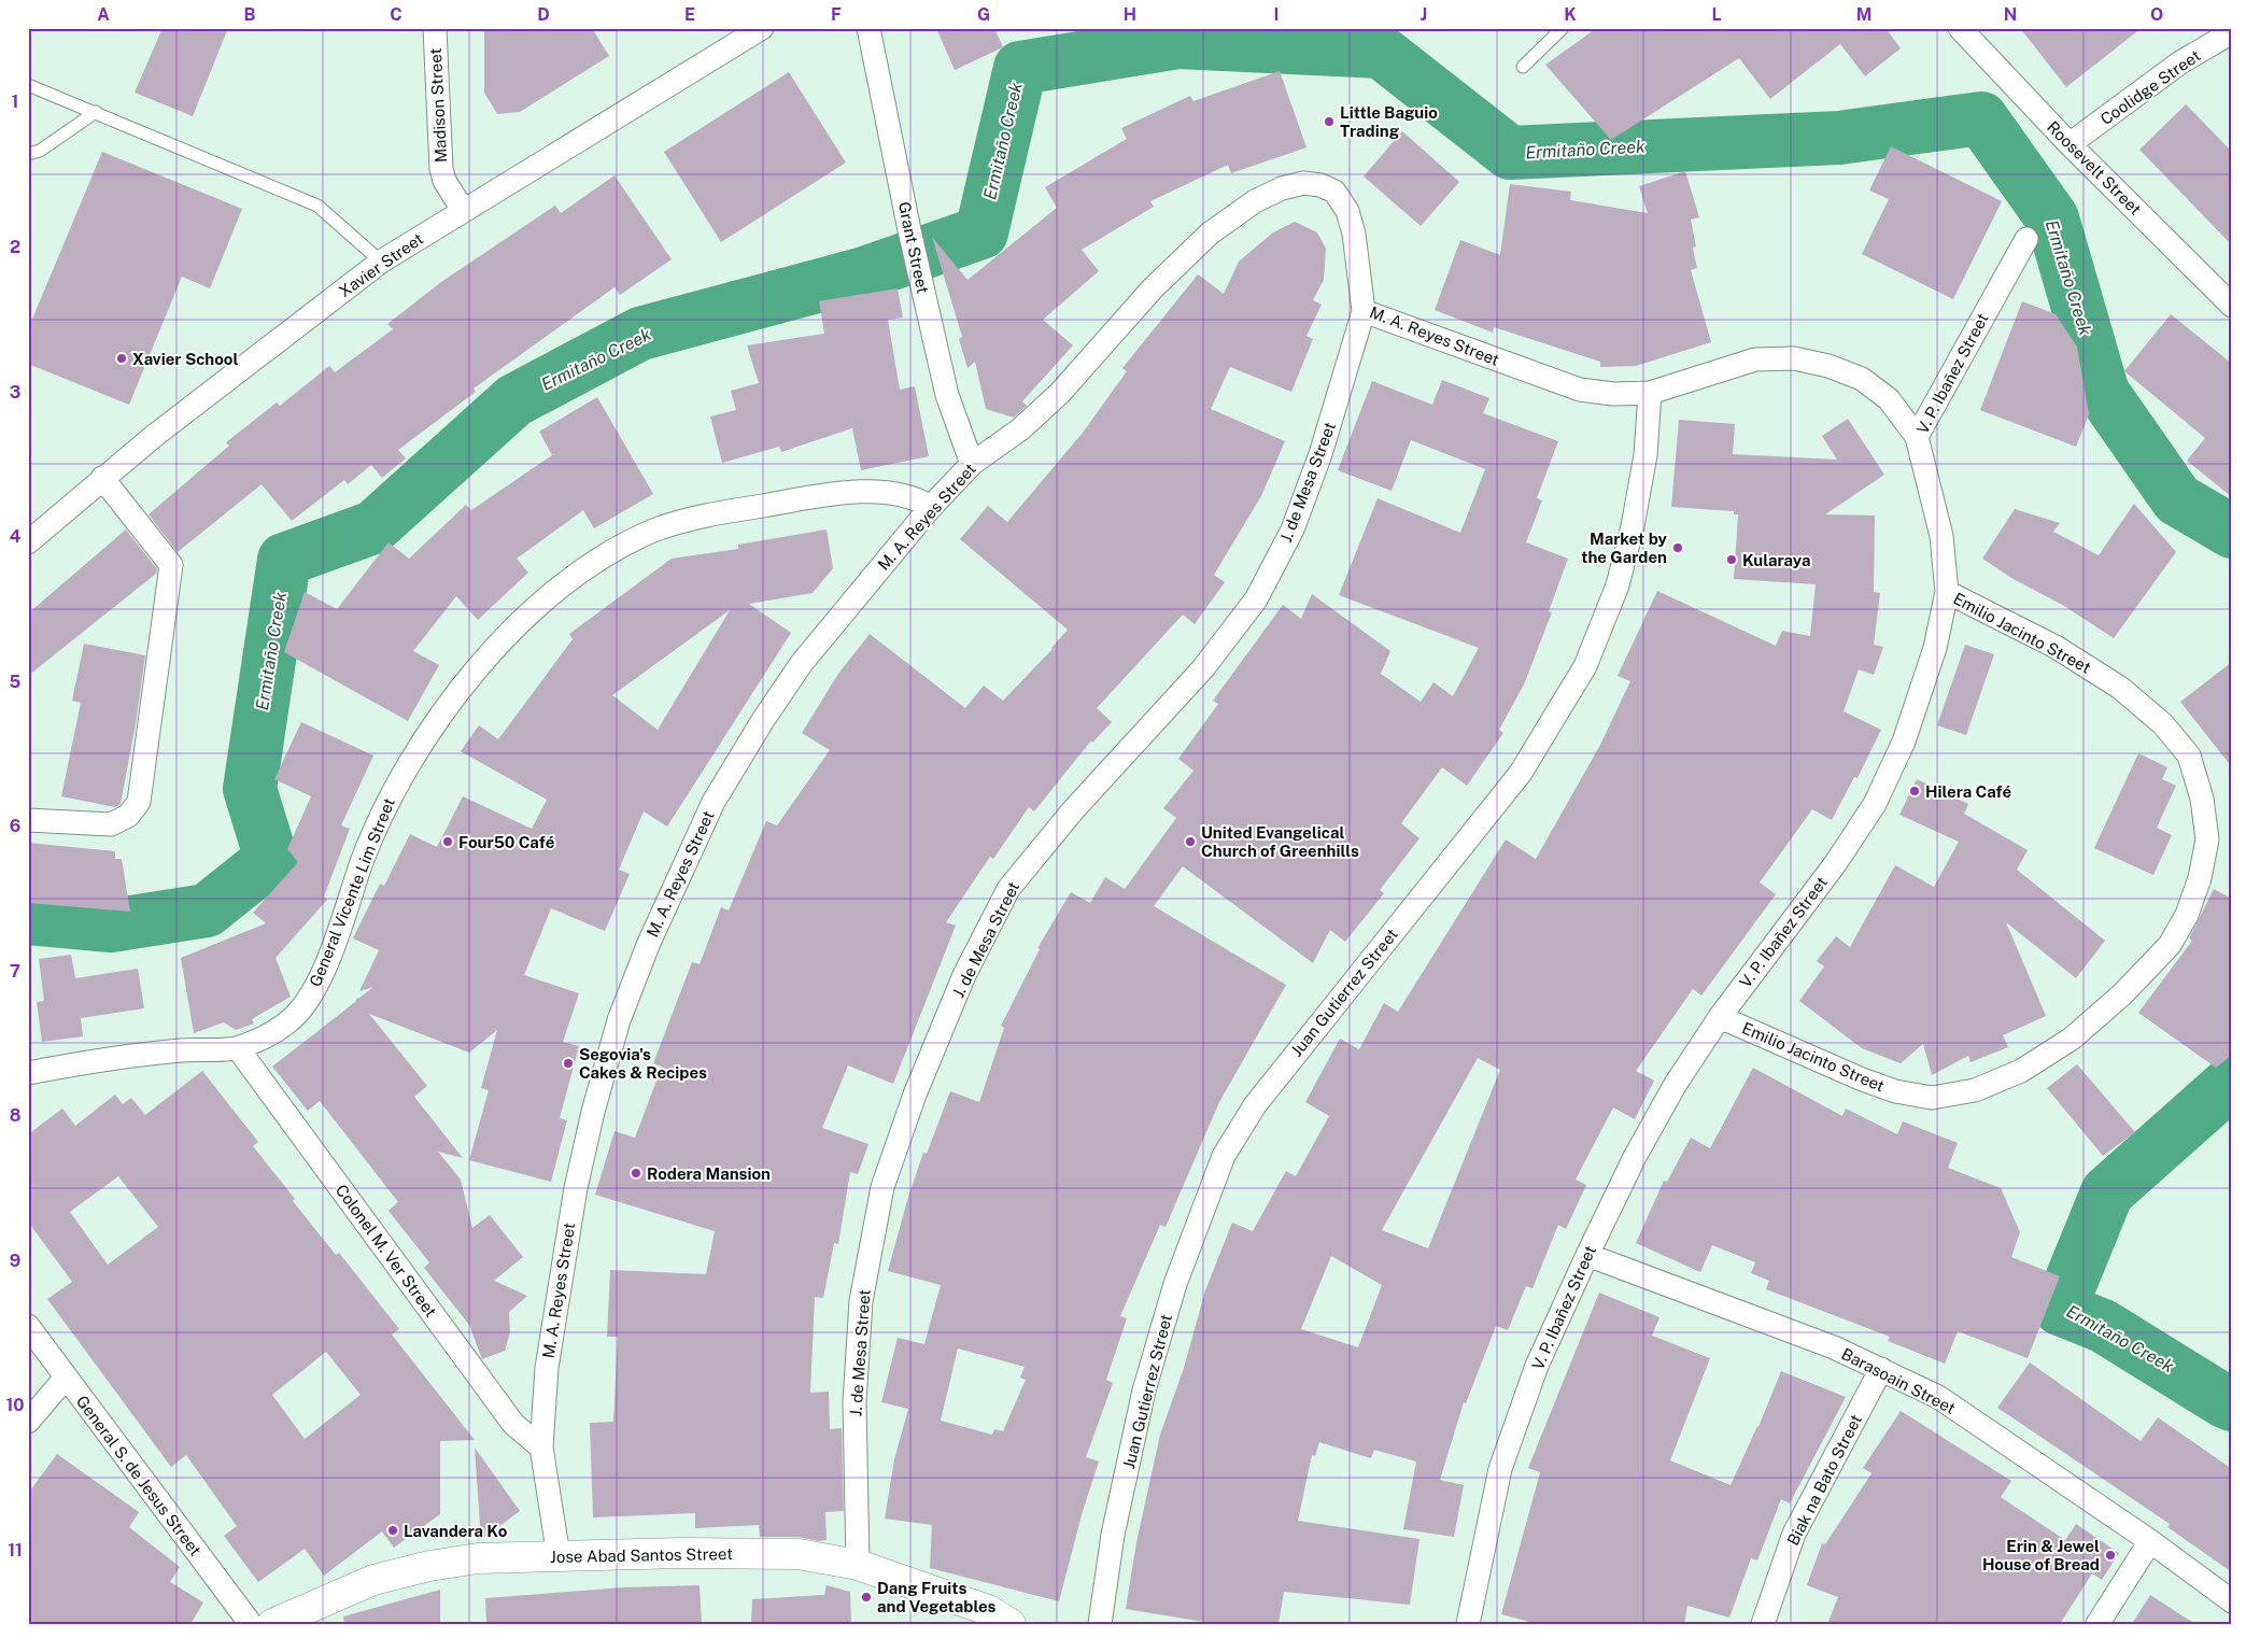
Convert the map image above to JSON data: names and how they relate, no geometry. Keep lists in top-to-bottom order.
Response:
{
  "streets": {
    "street": [
      "Coolidge Street",
      "Madison Street",
      "Roosevelt Street",
      "Grant Street",
      "Xavier Street",
      "M. A. Reyes Street",
      "V. P. Ibañez Street",
      "J. de Mesa Street",
      "Emilio Jacinto Street",
      "General Vicente Lim Street",
      "Juan Gutierrez Street",
      "Colonel M. Ver Street",
      "Barasoain Street",
      "General S. de Jesus Street",
      "Biak na Bato Street",
      "Jose Abad Santos Street"
    ]
  },
  "crossings": [
    ["Coolidge Street", "Roosevelt Street"],
    ["Madison Street", "Xavier Street"],
    ["Grant Street", "M. A. Reyes Street"],
    ["M. A. Reyes Street", "V. P. Ibañez Street"],
    ["M. A. Reyes Street", "J. de Mesa Street"],
    ["M. A. Reyes Street", "General Vicente Lim Street"],
    ["M. A. Reyes Street", "Juan Gutierrez Street"],
    ["M. A. Reyes Street", "Colonel M. Ver Street"],
    ["M. A. Reyes Street", "Jose Abad Santos Street"],
    ["V. P. Ibañez Street", "Emilio Jacinto Street"],
    ["V. P. Ibañez Street", "Barasoain Street"],
    ["J. de Mesa Street", "Jose Abad Santos Street"],
    ["General Vicente Lim Street", "Colonel M. Ver Street"],
    ["Barasoain Street", "Biak na Bato Street"]
  ],
  "water": ["Ermitaño Creek"],
  "places": [
    "Little Baguio Trading",
    "Xavier School",
    "Market by the Garden",
    "Kularaya",
    "Hilera Café",
    "Four50 Café",
    "United Evangelical Church of Greenhills",
    "Segovia's Cakes & Recipes",
    "Rodera Mansion",
    "Lavandera Ko",
    "Erin & Jewel House of Bread",
    "Dang Fruits and Vegetables"
  ],
  "grid": {
    "columns": [
      "A",
      "B",
      "C",
      "D",
      "E",
      "F",
      "G",
      "H",
      "I",
      "J",
      "K",
      "L",
      "M",
      "N",
      "O"
    ],
    "rows": [
      "1",
      "2",
      "3",
      "4",
      "5",
      "6",
      "7",
      "8",
      "9",
      "10",
      "11"
    ]
  }
}
